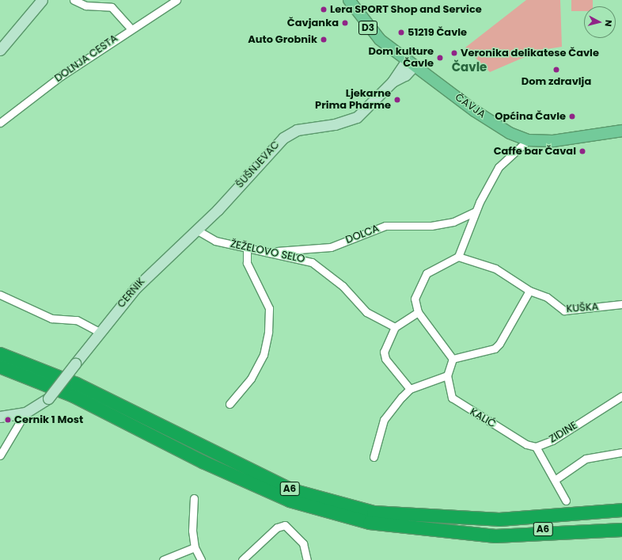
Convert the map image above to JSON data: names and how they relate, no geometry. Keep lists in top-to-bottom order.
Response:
{
  "streets": {
    "highway": ["A6"],
    "main road": ["D3", "ČAVJA"],
    "street": [
      "DOLNJA CESTA",
      "ŠUŠNJEVAC",
      "DOLCA",
      "ŽEŽELOVO SELO",
      "CERNIK",
      "KUŠKA",
      "KALIĆ",
      "ZIDINE"
    ]
  },
  "crossings": [
    ["ČAVJA", "ŠUŠNJEVAC"],
    ["ŠUŠNJEVAC", "ŽEŽELOVO SELO"],
    ["ŠUŠNJEVAC", "CERNIK"],
    ["DOLCA", "ŽEŽELOVO SELO"],
    ["ŽEŽELOVO SELO", "CERNIK"],
    ["ŽEŽELOVO SELO", "KALIĆ"],
    ["KALIĆ", "ZIDINE"]
  ],
  "districts": ["Čavle"],
  "places": [
    "Lera SPORT Shop and Service",
    "Čavjanka",
    "51219 Čavle",
    "Auto Grobnik",
    "Veronika delikatese Čavle",
    "Dom kulture Čavle",
    "Dom zdravlja",
    "Ljekarne Prima Pharme",
    "Općina Čavle",
    "Caffe bar Čaval",
    "Cernik 1 Most"
  ],
  "north": "right"
}
